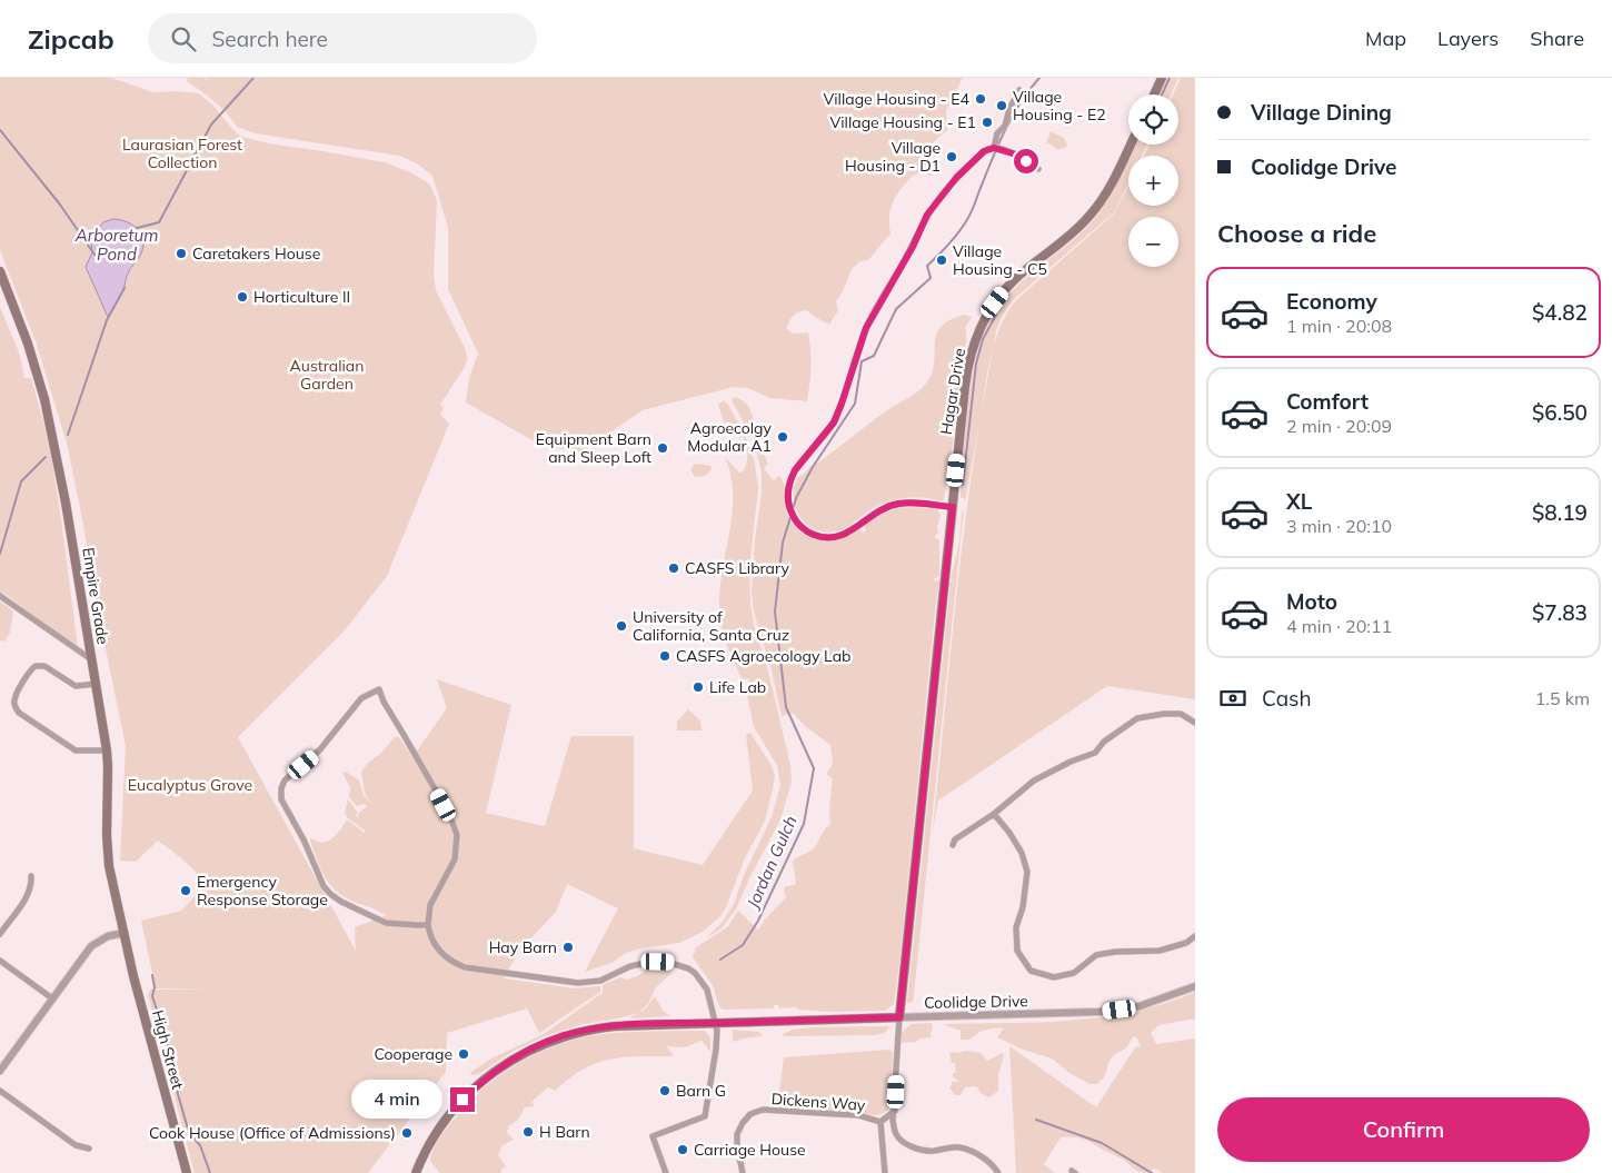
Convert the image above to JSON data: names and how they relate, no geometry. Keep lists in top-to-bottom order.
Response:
{
  "streets": {
    "main road": [
      "Hagar Drive",
      "Empire Grade",
      "Coolidge Drive",
      "High Street"
    ],
    "street": ["Dickens Way"]
  },
  "crossings": [
    ["Hagar Drive", "Coolidge Drive"],
    ["Empire Grade", "High Street"]
  ],
  "water": ["Arboretum Pond", "Jordan Gulch"],
  "parks": ["Laurasian Forest Collection", "Australian Garden", "Eucalyptus Grove"],
  "places": [
    "Village Housing - E4",
    "Village Housing - E2",
    "Village Housing - E1",
    "Village Housing - D1",
    "Caretakers House",
    "Village Housing - C5",
    "Horticulture II",
    "Agroecolgy Modular A1",
    "Equipment Barn and Sleep Loft",
    "CASFS Library",
    "University of California, Santa Cruz",
    "CASFS Agroecology Lab",
    "Life Lab",
    "Emergency Response Storage",
    "Hay Barn",
    "Cooperage",
    "Barn G",
    "H Barn",
    "Cook House (Office of Admissions)",
    "Carriage House"
  ],
  "page": {
    "header": "Zipcab",
    "search": "Search here",
    "nav": ["Map", "Layers", "Share"],
    "banner": ["Village Dining", "Coolidge Drive"],
    "map_buttons": ["+", "−"],
    "heading": "Choose a ride",
    "list": [
      {
        "name": "Economy",
        "note": "1 min · 20:08",
        "value": "$4.82"
      },
      {
        "name": "Comfort",
        "note": "2 min · 20:09",
        "value": "$6.50"
      },
      {
        "name": "XL",
        "note": "3 min · 20:10",
        "value": "$8.19"
      },
      {
        "name": "Moto",
        "note": "4 min · 20:11",
        "value": "$7.83"
      }
    ],
    "pay": ["Cash", "1.5 km"],
    "bubble": "4 min",
    "buttons": "Confirm"
  }
}
